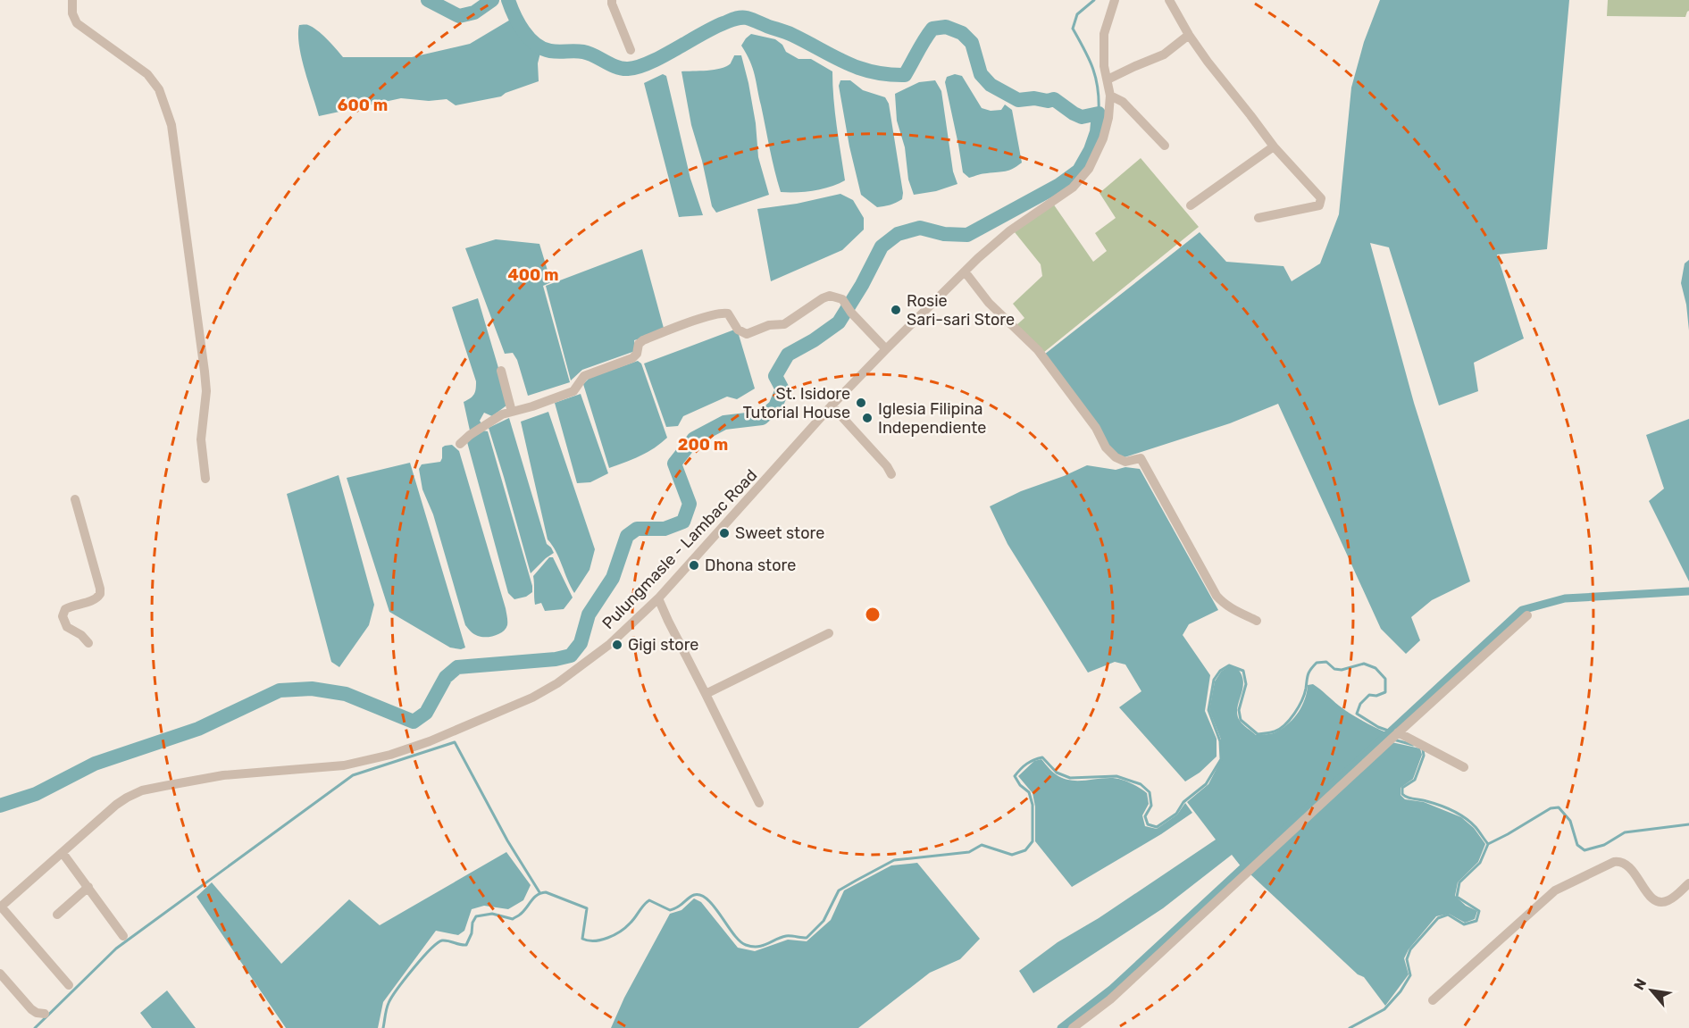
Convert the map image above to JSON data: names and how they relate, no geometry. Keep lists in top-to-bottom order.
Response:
{
  "streets": {
    "street": ["Pulungmasle - Lambac Road"]
  },
  "places": [
    "Rosie Sari-sari Store",
    "St. Isidore Tutorial House",
    "Iglesia Filipina Independiente",
    "Sweet store",
    "Dhona store",
    "Gigi store"
  ],
  "north": "top left",
  "rings": ["600 m", "400 m", "200 m"]
}
